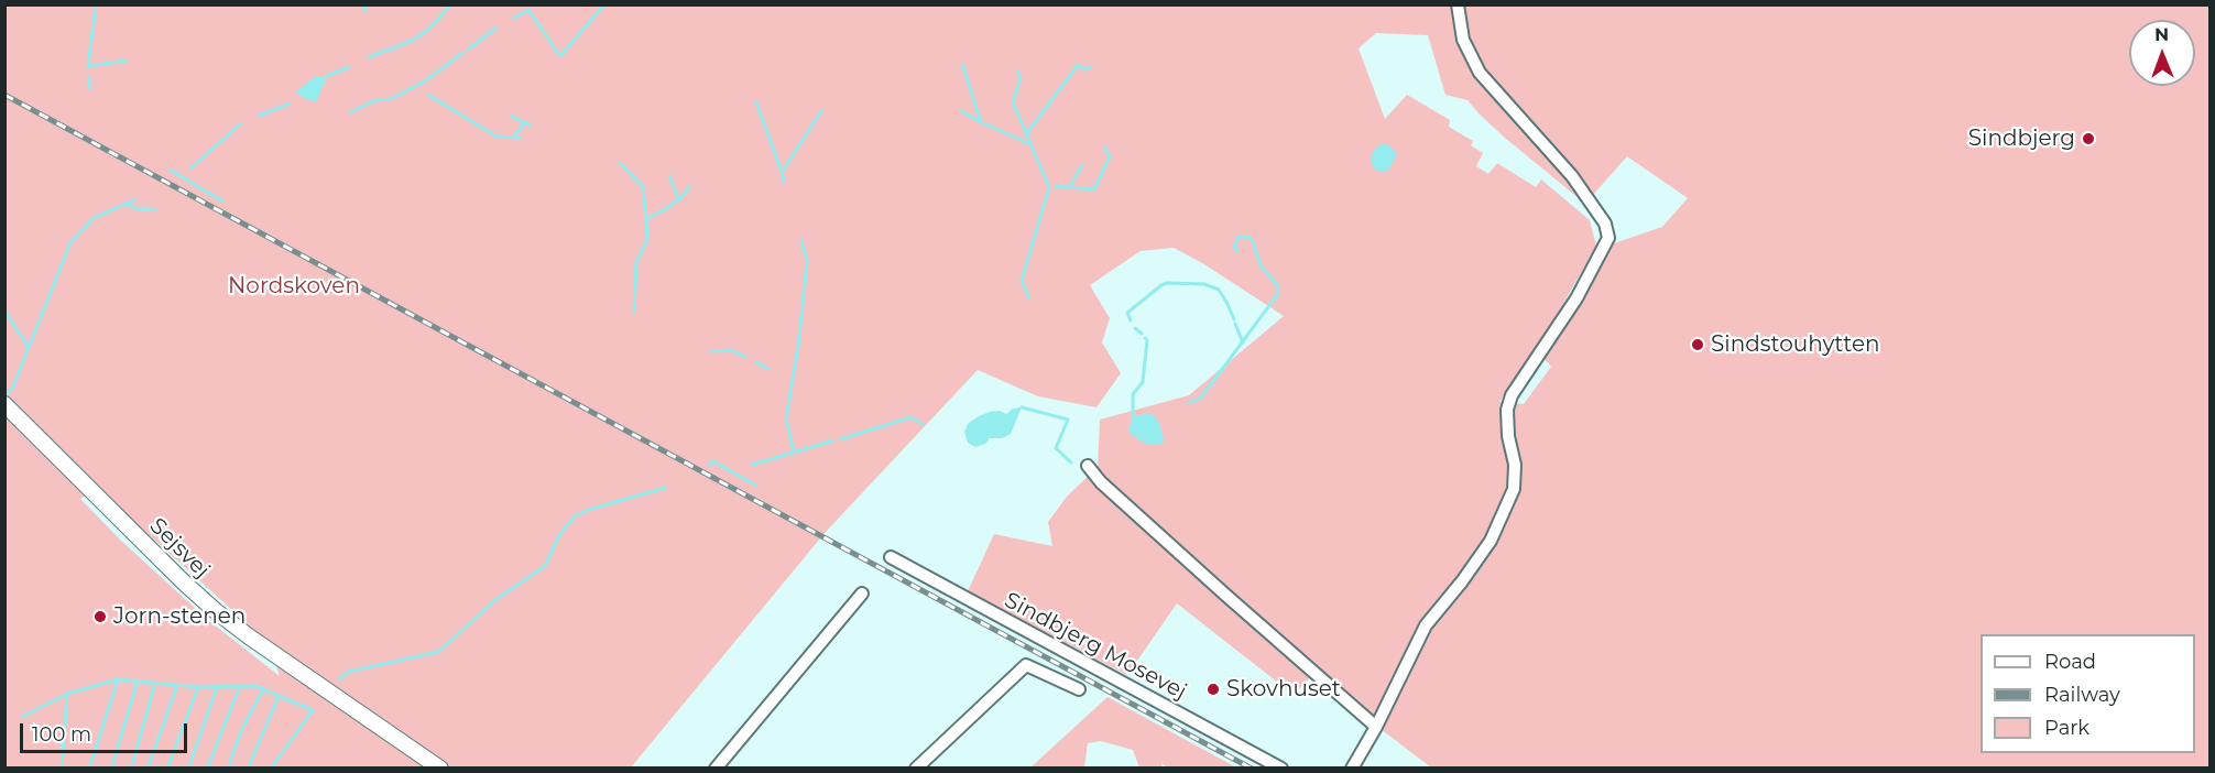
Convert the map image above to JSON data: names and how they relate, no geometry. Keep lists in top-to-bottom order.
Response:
{
  "streets": {
    "street": ["Sejsvej", "Sindbjerg Mosevej"]
  },
  "parks": ["Nordskoven"],
  "places": [
    "Sindbjerg",
    "Sindstouhytten",
    "Jorn-stenen",
    "Skovhuset"
  ],
  "legend": ["Road", "Railway", "Park"],
  "scale_bar": "100 m",
  "north": "top"
}
